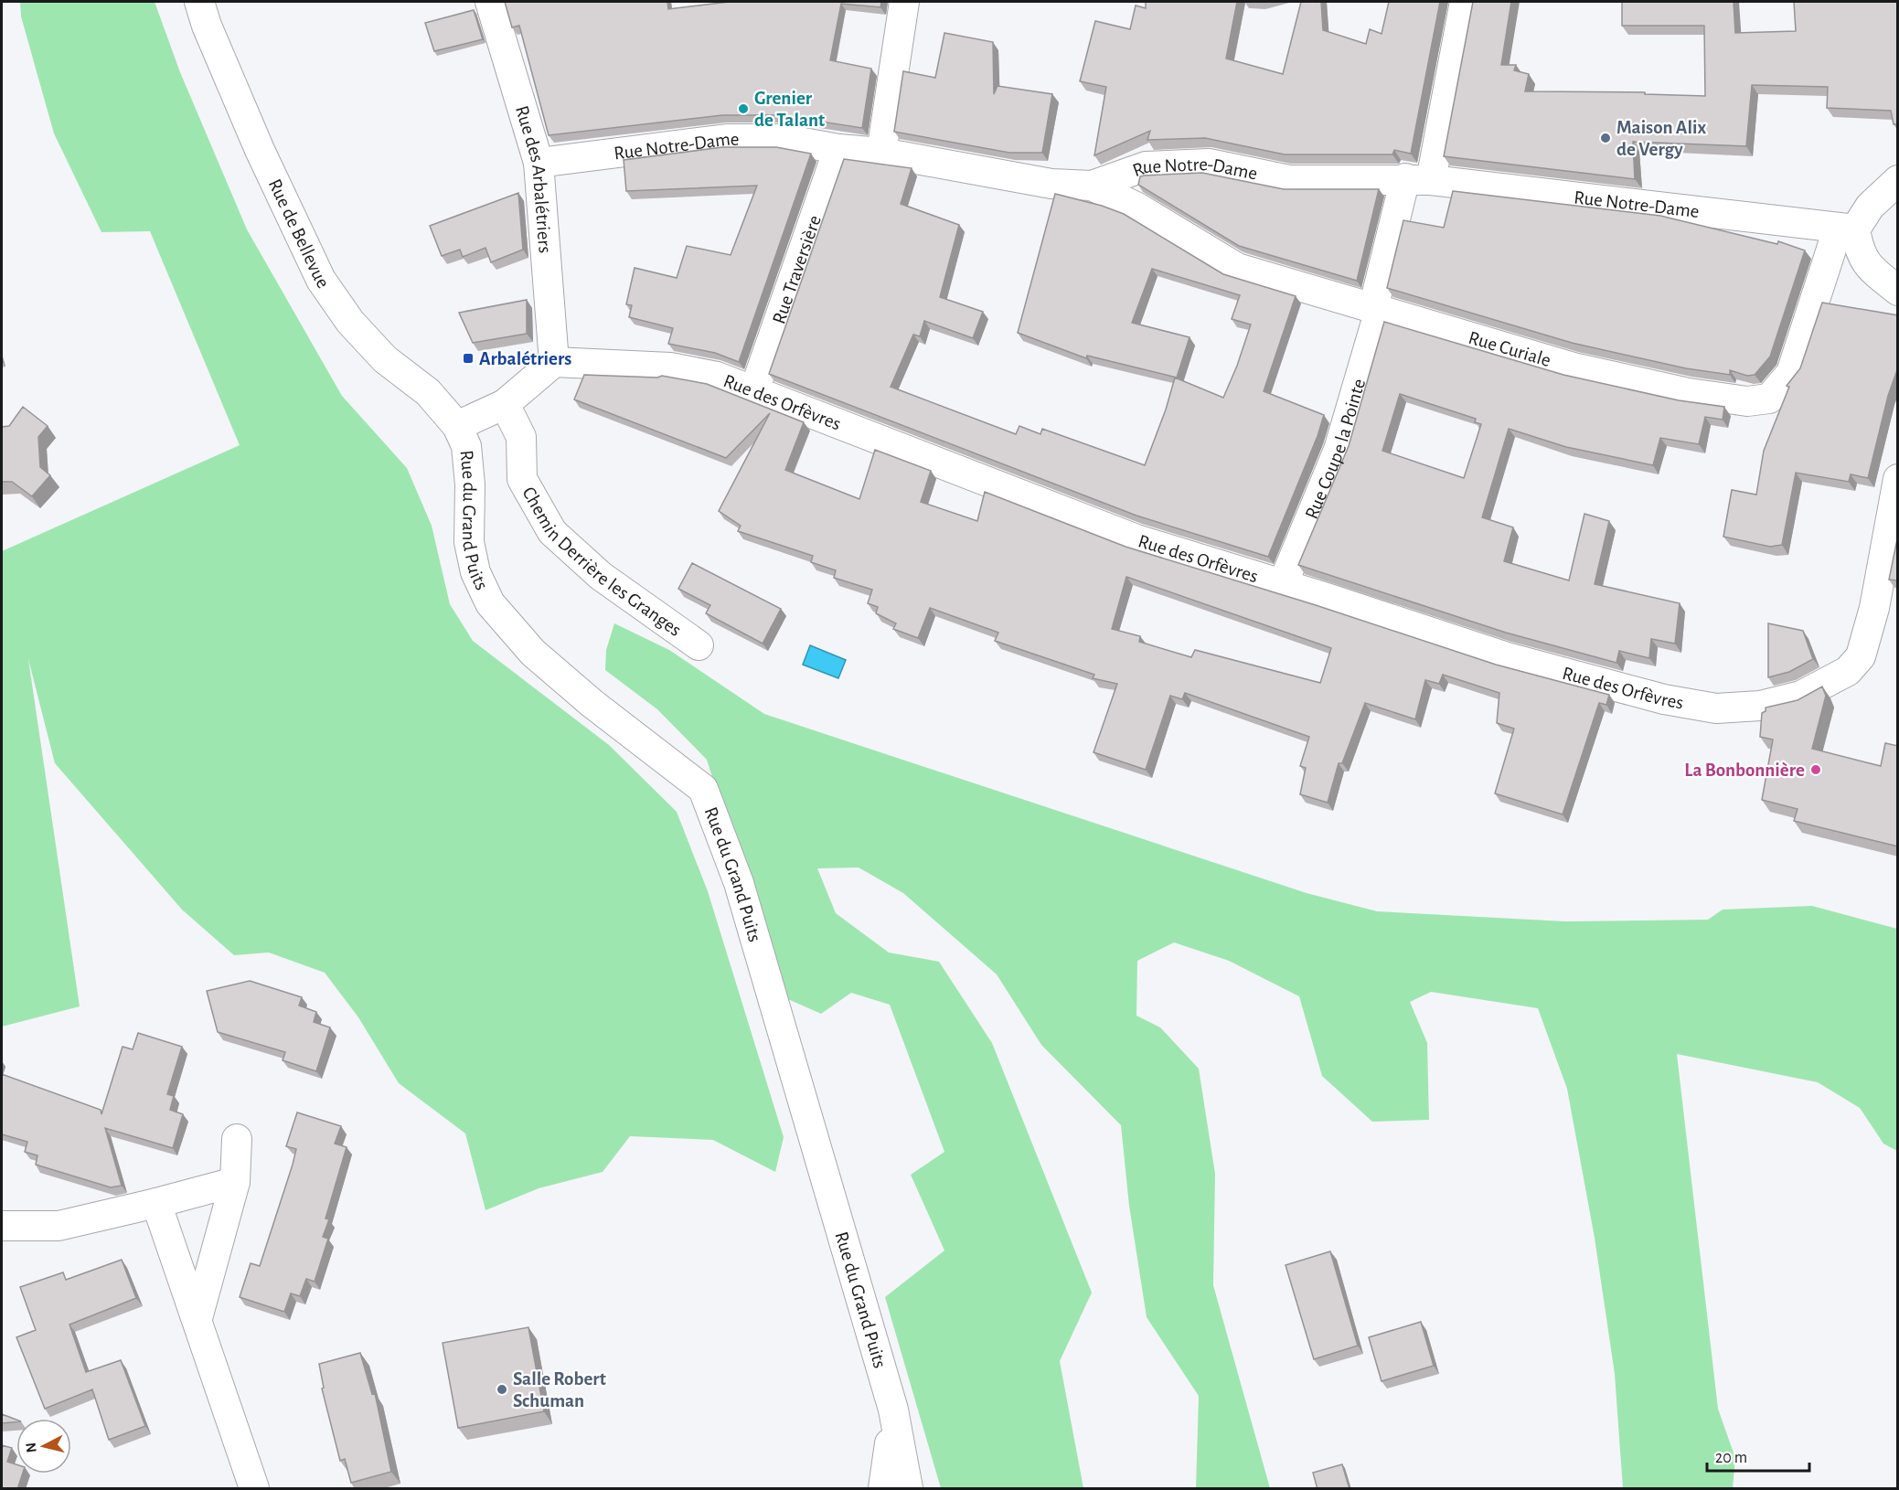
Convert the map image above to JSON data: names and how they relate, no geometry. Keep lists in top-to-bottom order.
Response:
{
  "streets": {
    "street": [
      "Rue Notre-Dame",
      "Rue des Arbalétriers",
      "Rue de Bellevue",
      "Rue Traversière",
      "Rue Curiale",
      "Rue des Orfèvres",
      "Rue Coupe la Pointe",
      "Rue du Grand Puits",
      "Chemin Derrière les Granges"
    ]
  },
  "crossings": [
    ["Rue Notre-Dame", "Rue des Arbalétriers"],
    ["Rue Notre-Dame", "Rue Traversière"],
    ["Rue Notre-Dame", "Rue Curiale"],
    ["Rue Notre-Dame", "Rue Coupe la Pointe"],
    ["Rue des Arbalétriers", "Rue des Orfèvres"],
    ["Rue de Bellevue", "Rue du Grand Puits"],
    ["Rue Traversière", "Rue des Orfèvres"],
    ["Rue Curiale", "Rue Coupe la Pointe"],
    ["Rue des Orfèvres", "Rue Coupe la Pointe"]
  ],
  "places": {
    "other": [
      "Grenier de Talant",
      "Maison Alix de Vergy",
      "La Bonbonnière",
      "Salle Robert Schuman"
    ],
    "transit": ["Arbalétriers"]
  },
  "scale_bar": "20 m",
  "north": "left"
}
